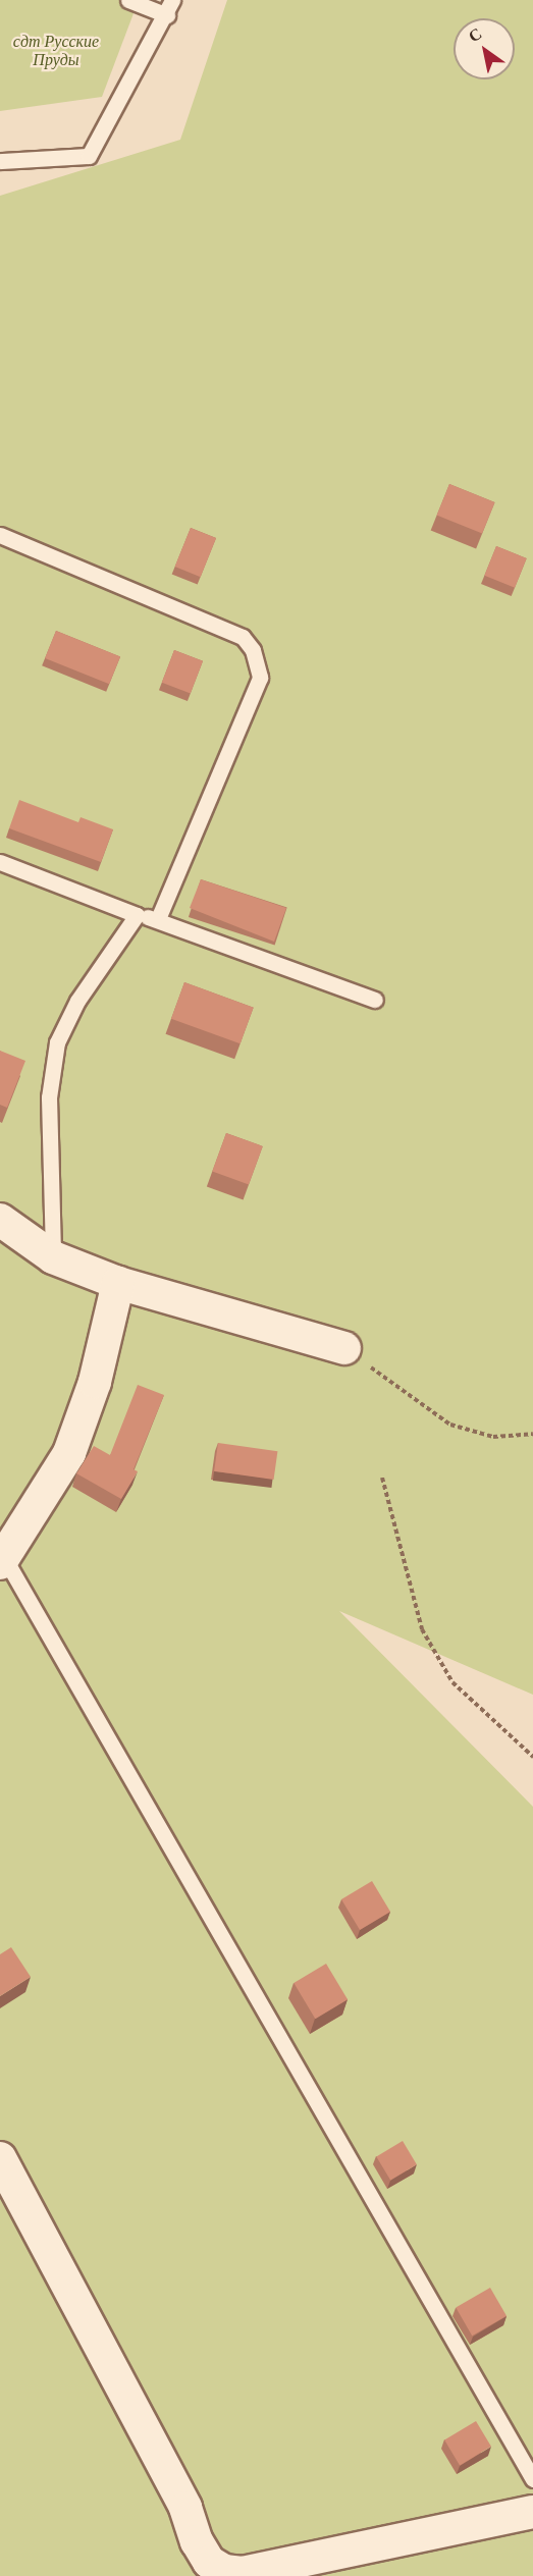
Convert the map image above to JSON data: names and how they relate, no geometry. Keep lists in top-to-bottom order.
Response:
{
  "parks": ["сдт Русские Пруды"],
  "north": "top left"
}
